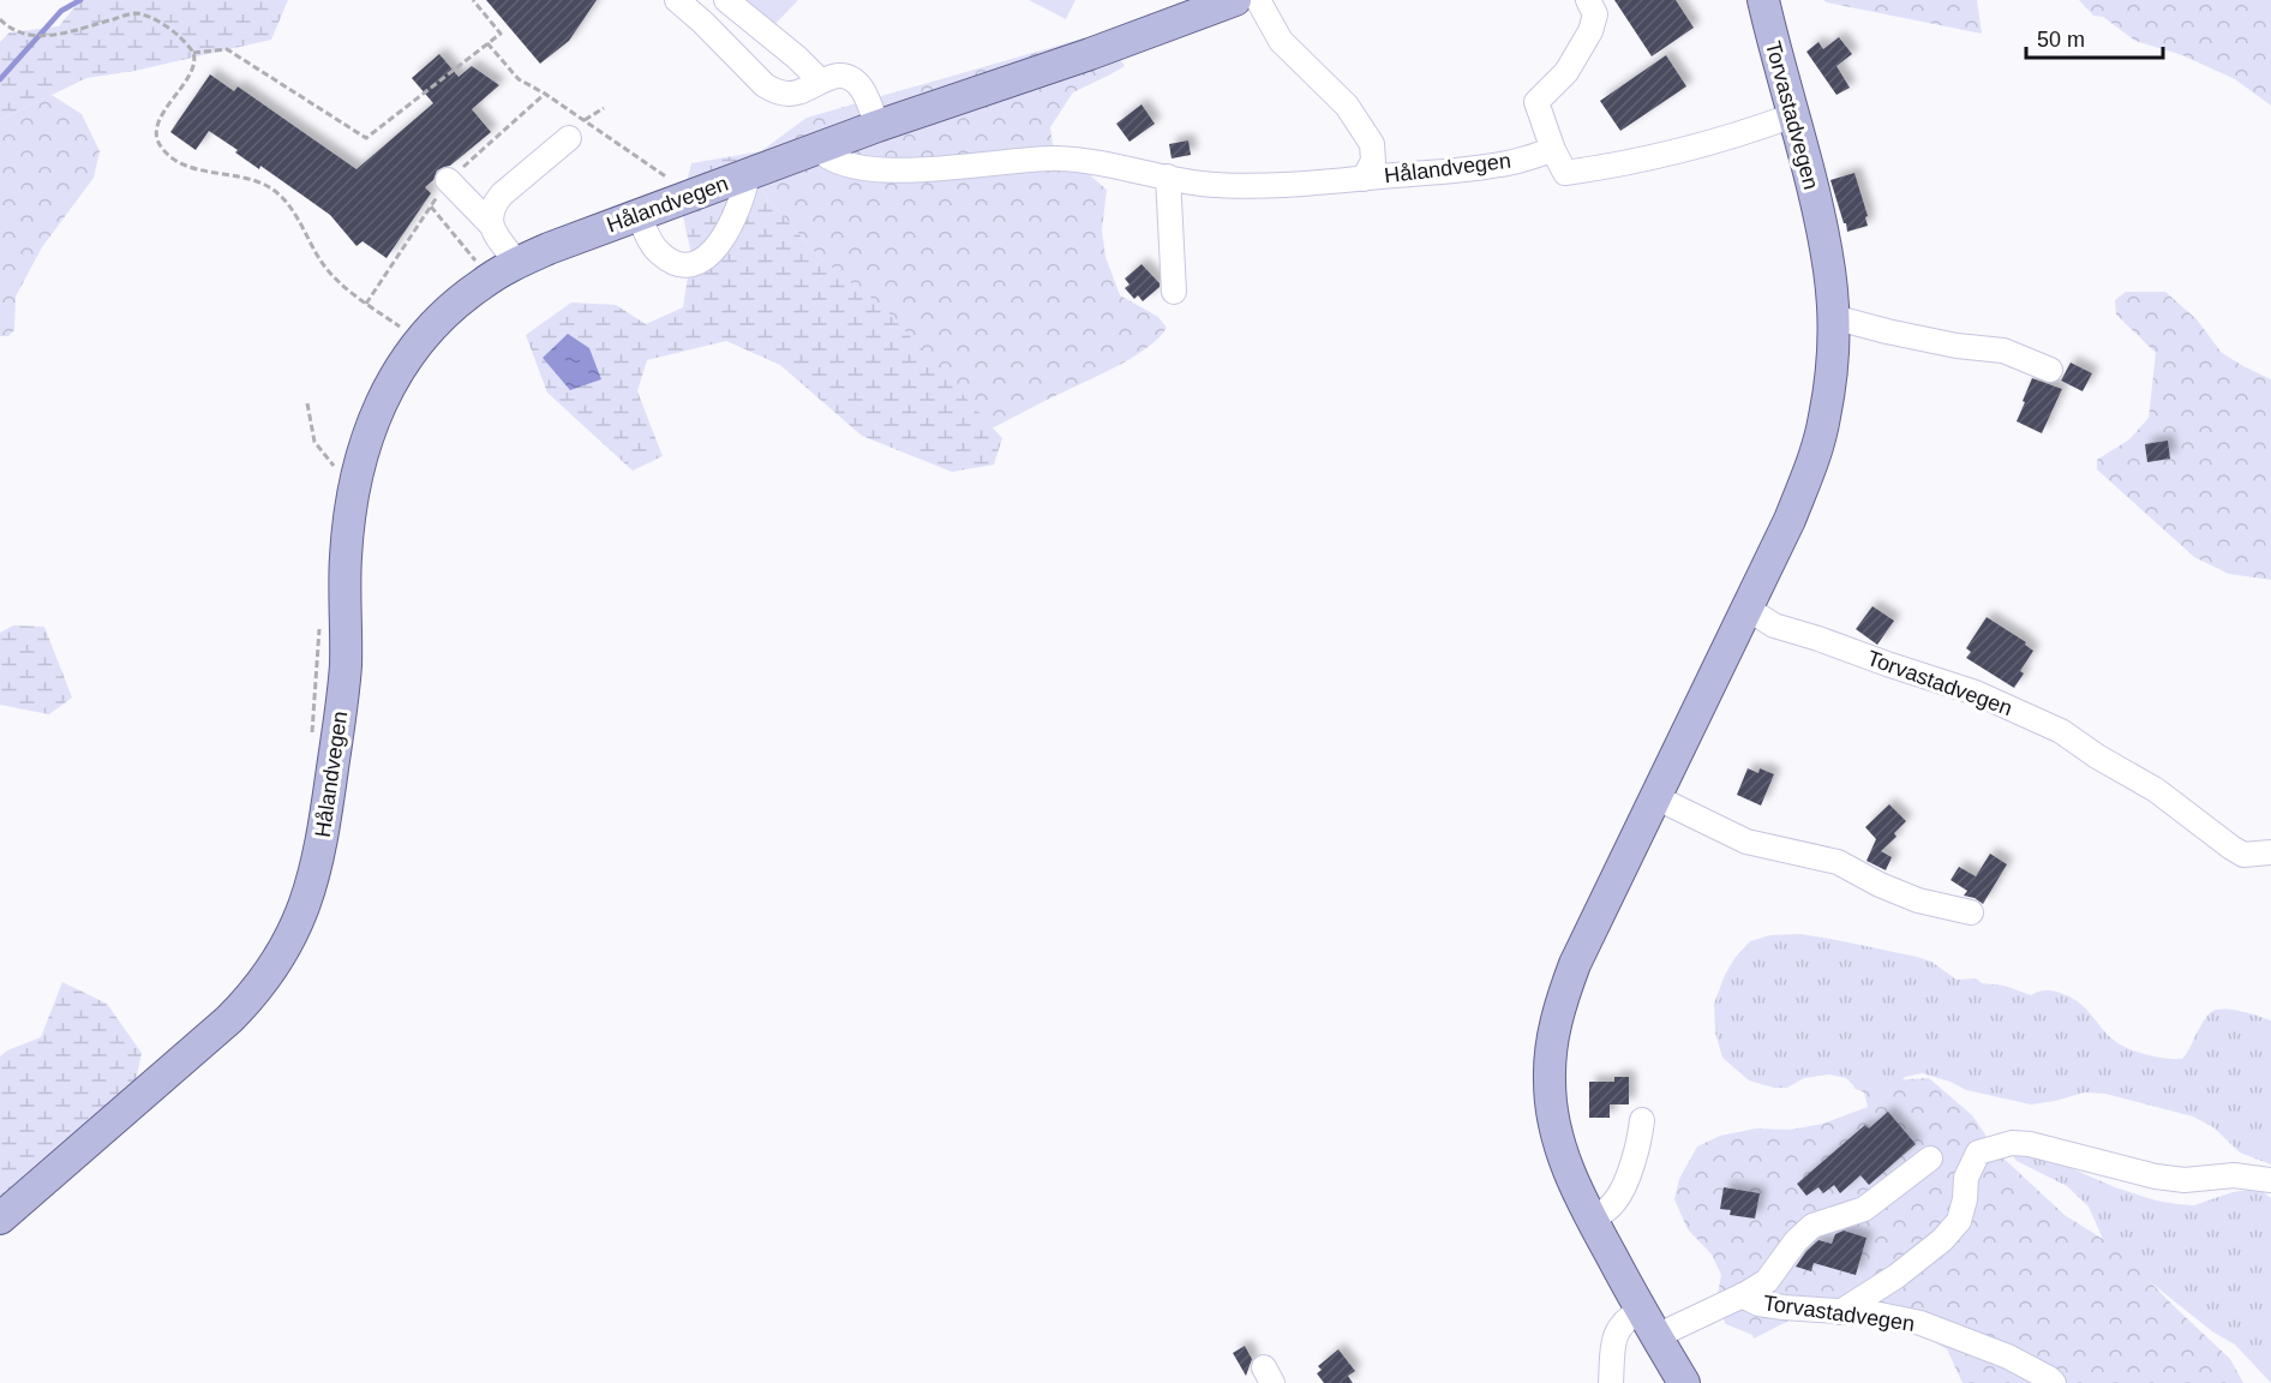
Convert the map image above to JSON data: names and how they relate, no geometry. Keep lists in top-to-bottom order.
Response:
{
  "streets": {
    "main road": ["Torvastadvegen", "Hålandvegen"]
  },
  "scale_bar": "50 m"
}
